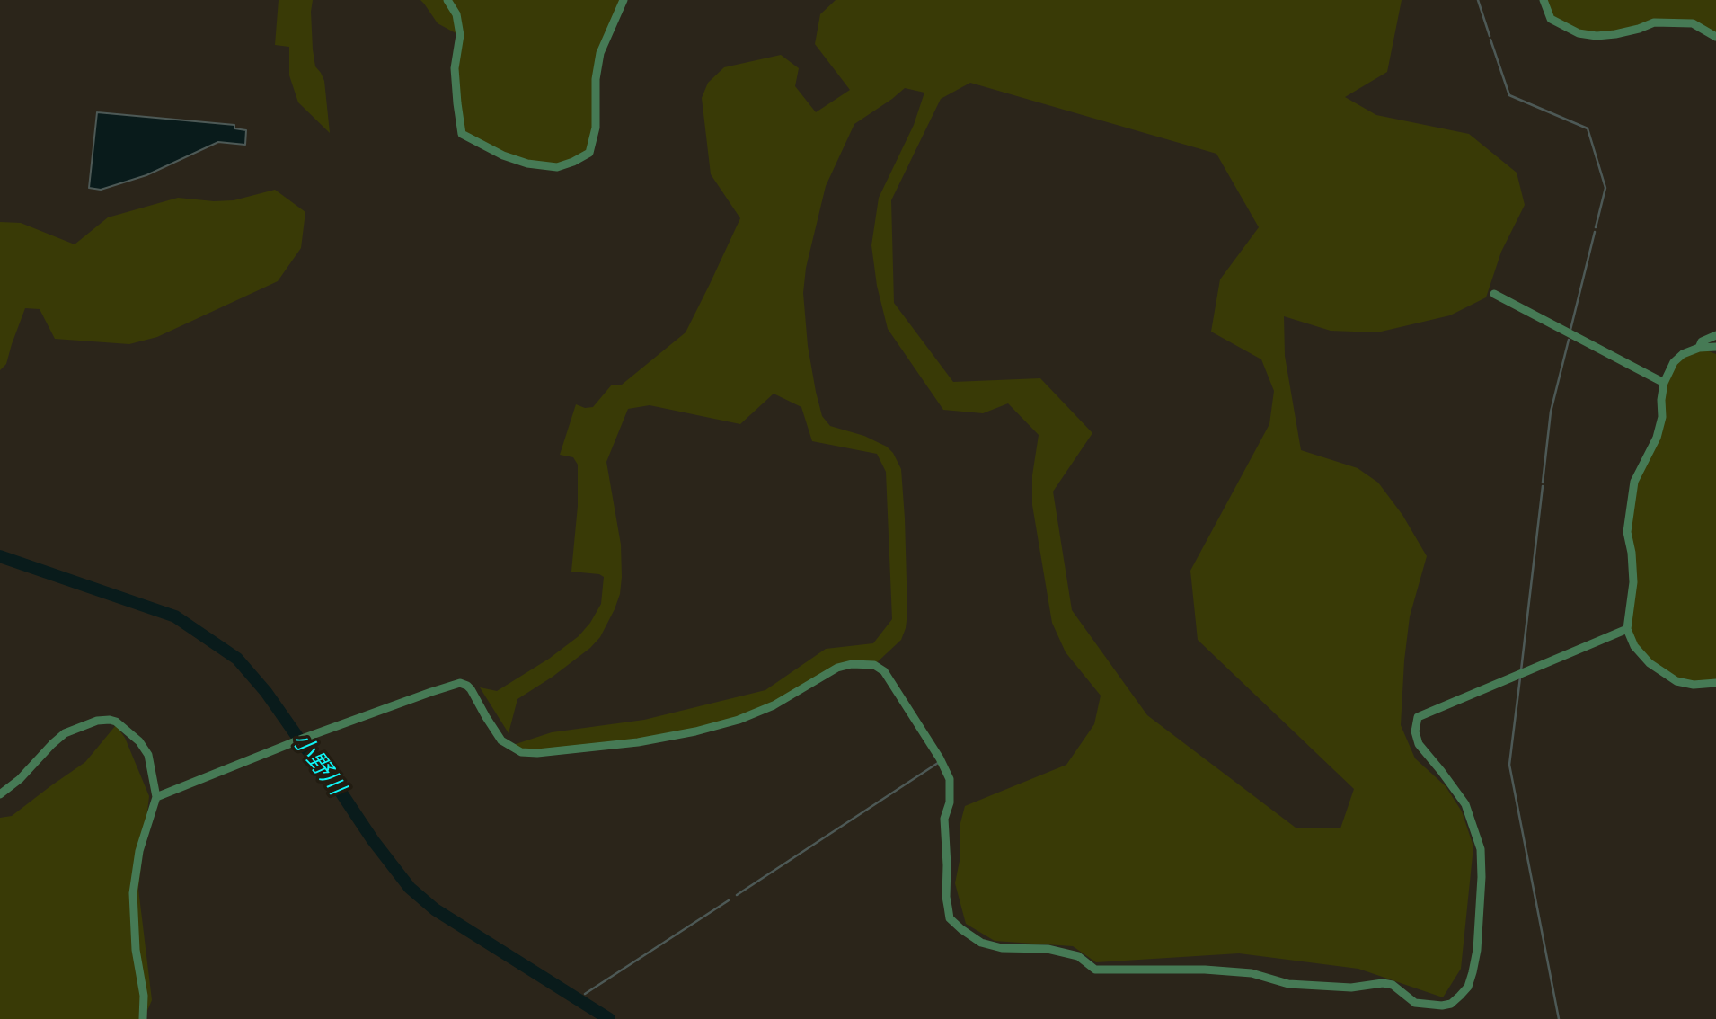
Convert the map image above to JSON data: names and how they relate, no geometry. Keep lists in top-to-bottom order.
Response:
{
  "water": ["小野川"]
}
